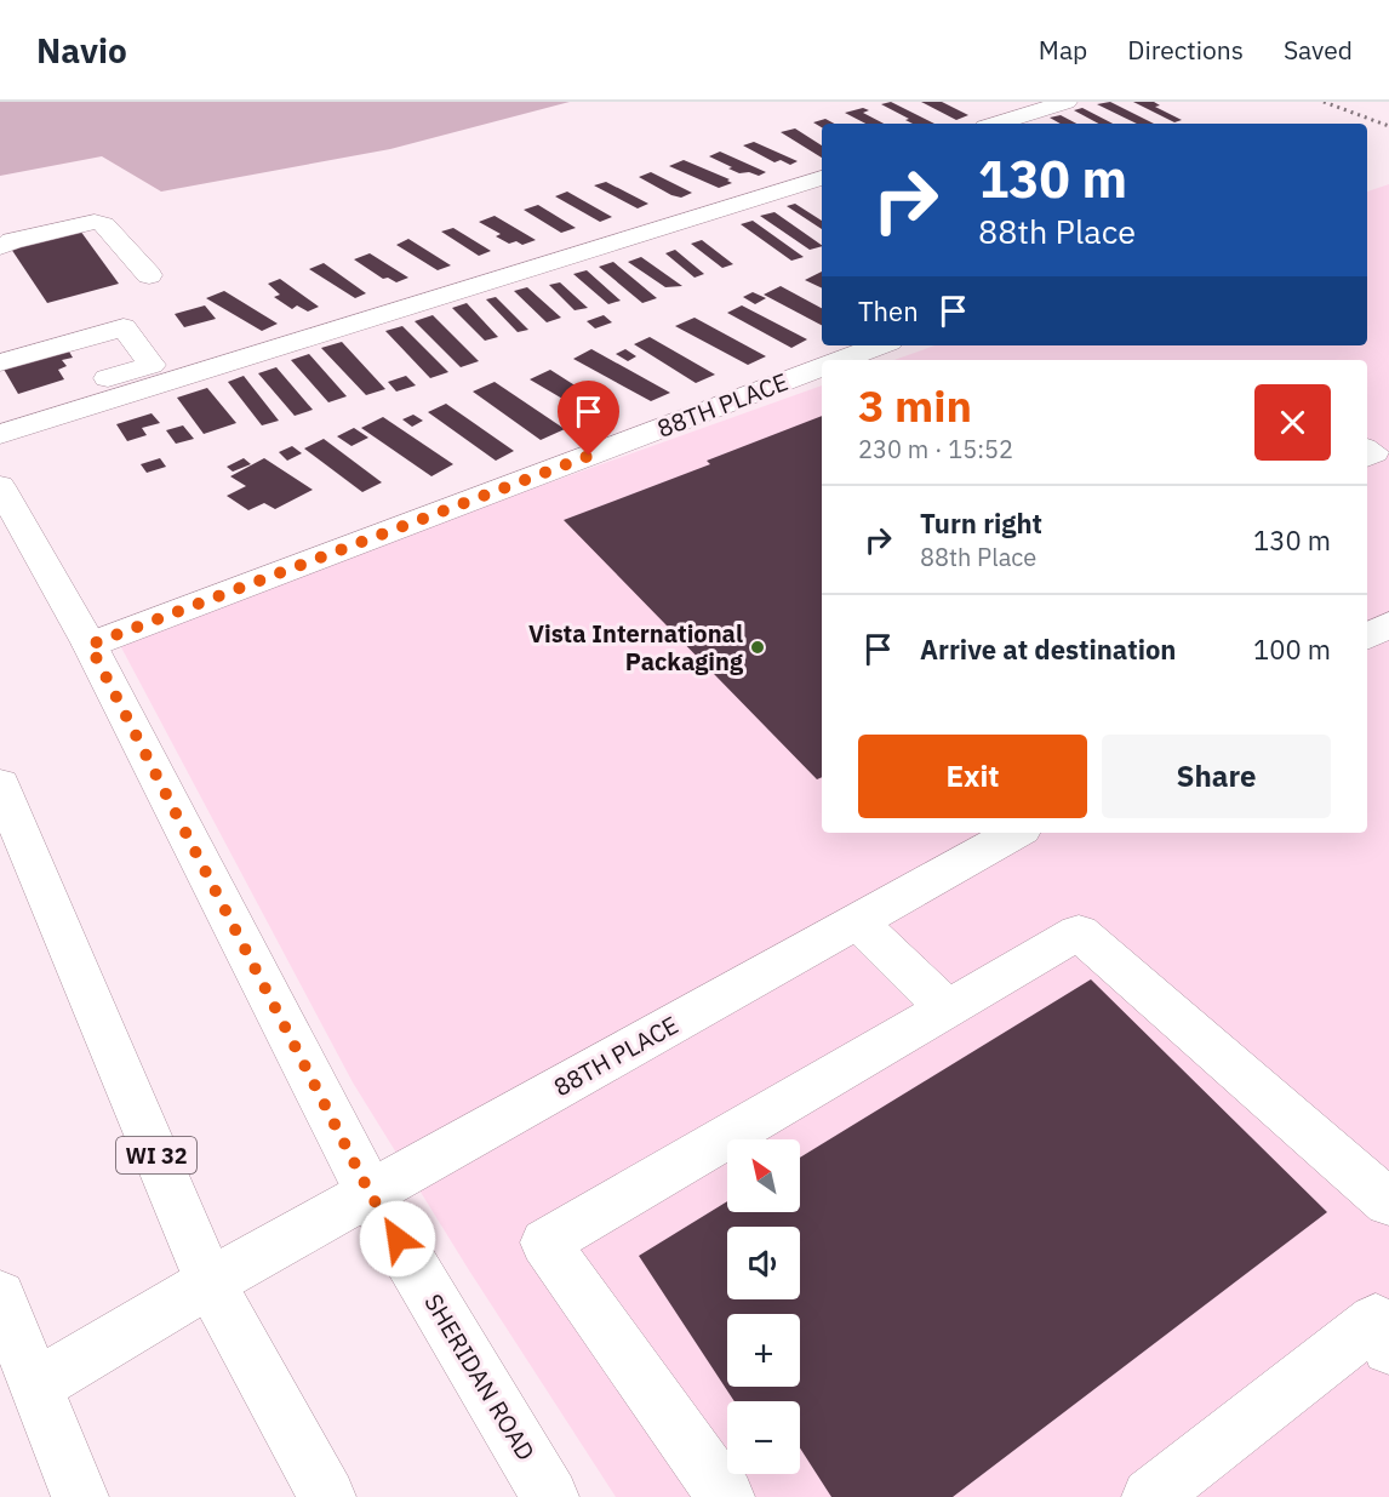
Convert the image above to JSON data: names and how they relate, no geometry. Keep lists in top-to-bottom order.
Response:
{
  "streets": {
    "street": ["88TH PLACE", "WI 32", "SHERIDAN ROAD"]
  },
  "crossings": [
    ["88TH PLACE", "WI 32"],
    ["88TH PLACE", "SHERIDAN ROAD"]
  ],
  "places": ["Vista International Packaging"],
  "north": "top left",
  "page": {
    "header": "Navio",
    "nav": ["Map", "Directions", "Saved"],
    "turn": ["130 m", "88th Place"],
    "then": "Then",
    "heading": ["3 min", "230 m · 15:52"],
    "list": [
      {
        "name": "Turn right",
        "note": "88th Place",
        "value": "130 m"
      },
      {
        "name": "Arrive at destination",
        "value": "100 m"
      }
    ],
    "buttons": ["Exit", "Share"],
    "map_buttons": ["+", "−"]
  }
}
